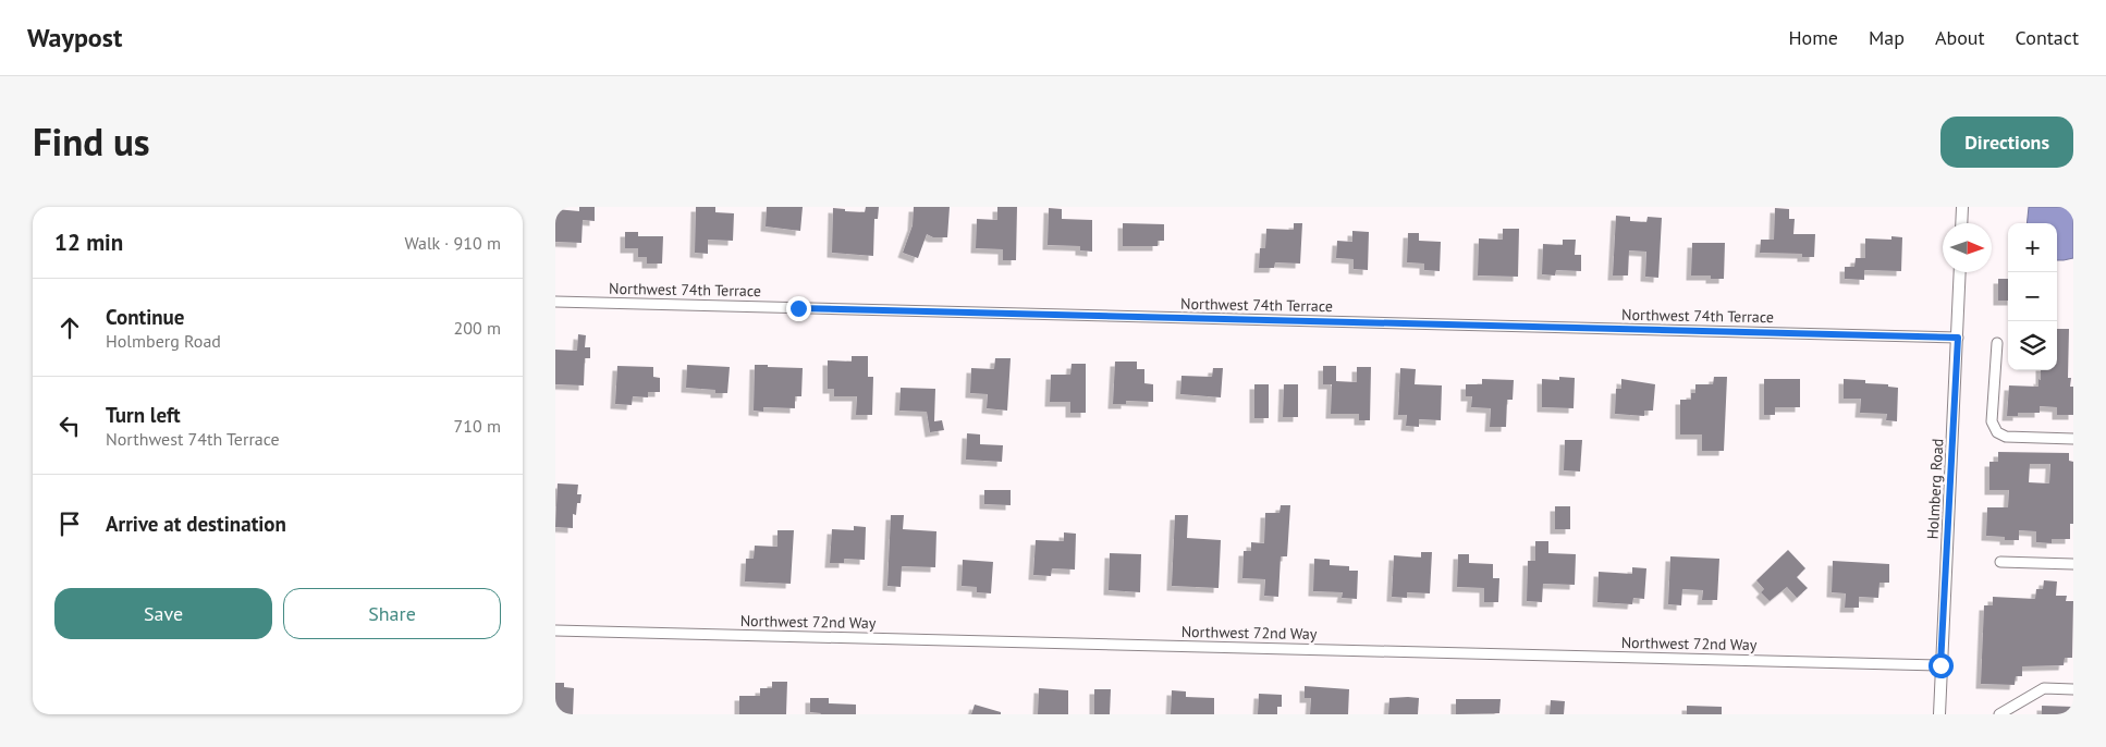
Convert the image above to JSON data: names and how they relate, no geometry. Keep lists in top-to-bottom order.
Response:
{
  "streets": {
    "street": ["Northwest 74th Terrace", "Holmberg Road", "Northwest 72nd Way"]
  },
  "crossings": [
    ["Northwest 74th Terrace", "Holmberg Road"],
    ["Holmberg Road", "Northwest 72nd Way"]
  ],
  "north": "right",
  "page": {
    "header": "Waypost",
    "nav": [
      "Home",
      "Map",
      "About",
      "Contact"
    ],
    "title": "Find us",
    "buttons": [
      "Directions",
      ["Save", "Share"]
    ],
    "heading": ["12 min", "Walk · 910 m"],
    "map_buttons": ["+", "−"],
    "list": [
      ["Continue", "Holmberg Road", "200 m"],
      ["Turn left", "Northwest 74th Terrace", "710 m"],
      "Arrive at destination"
    ]
  }
}
